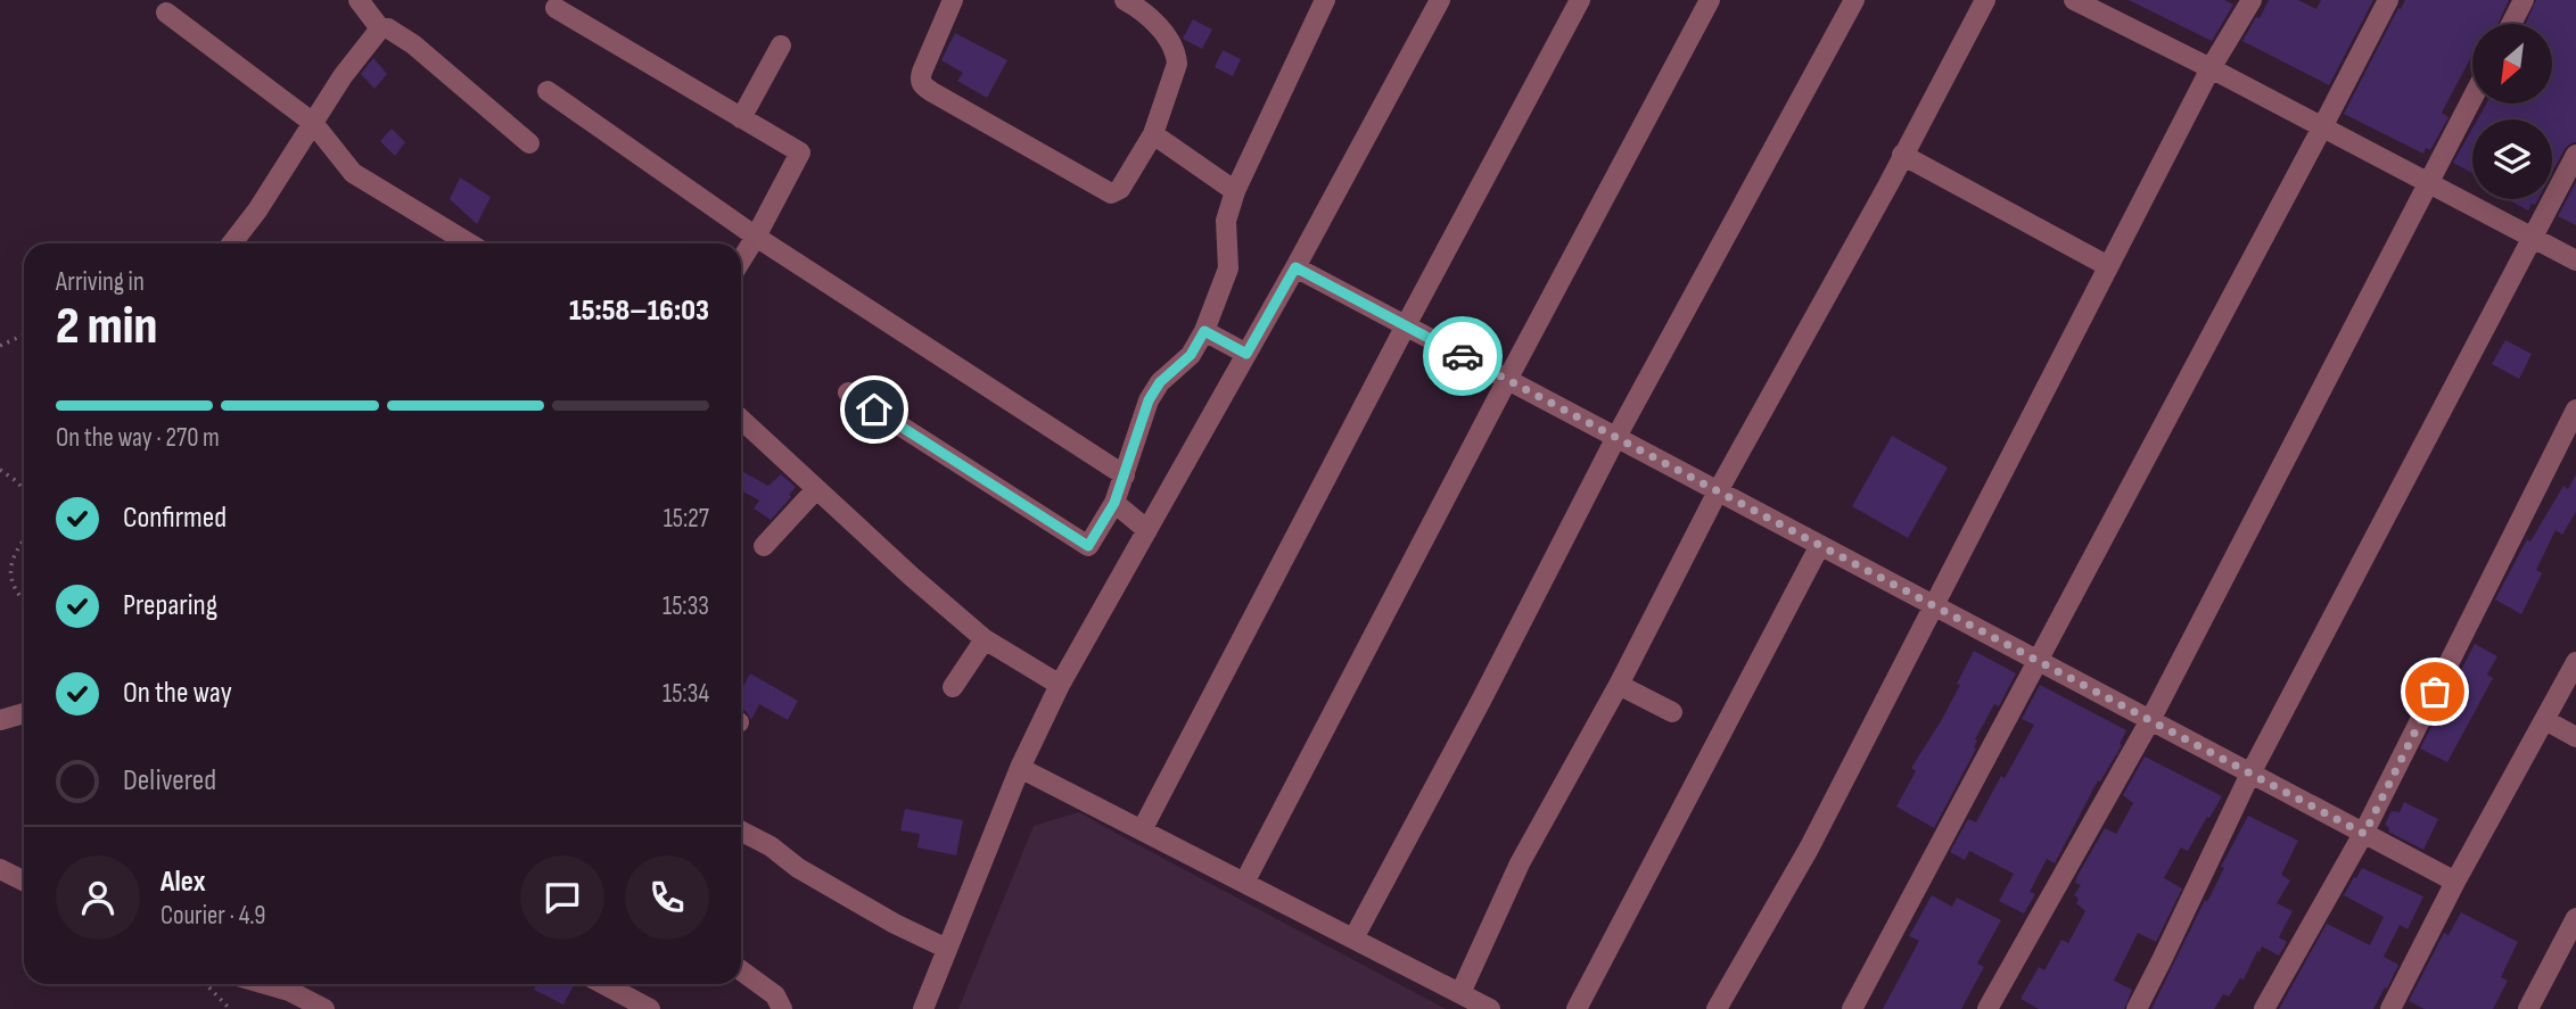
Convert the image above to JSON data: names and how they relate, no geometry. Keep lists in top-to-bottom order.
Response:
{
  "north": "bottom left",
  "page": {
    "heading": ["2 min", "Arriving in", "15:58–16:03"],
    "panel": ["Alex", "Courier · 4.9"],
    "bar": "On the way · 270 m",
    "list": [
      ["Confirmed", "15:27"],
      ["Preparing", "15:33"],
      ["On the way", "15:34"],
      "Delivered"
    ]
  }
}
